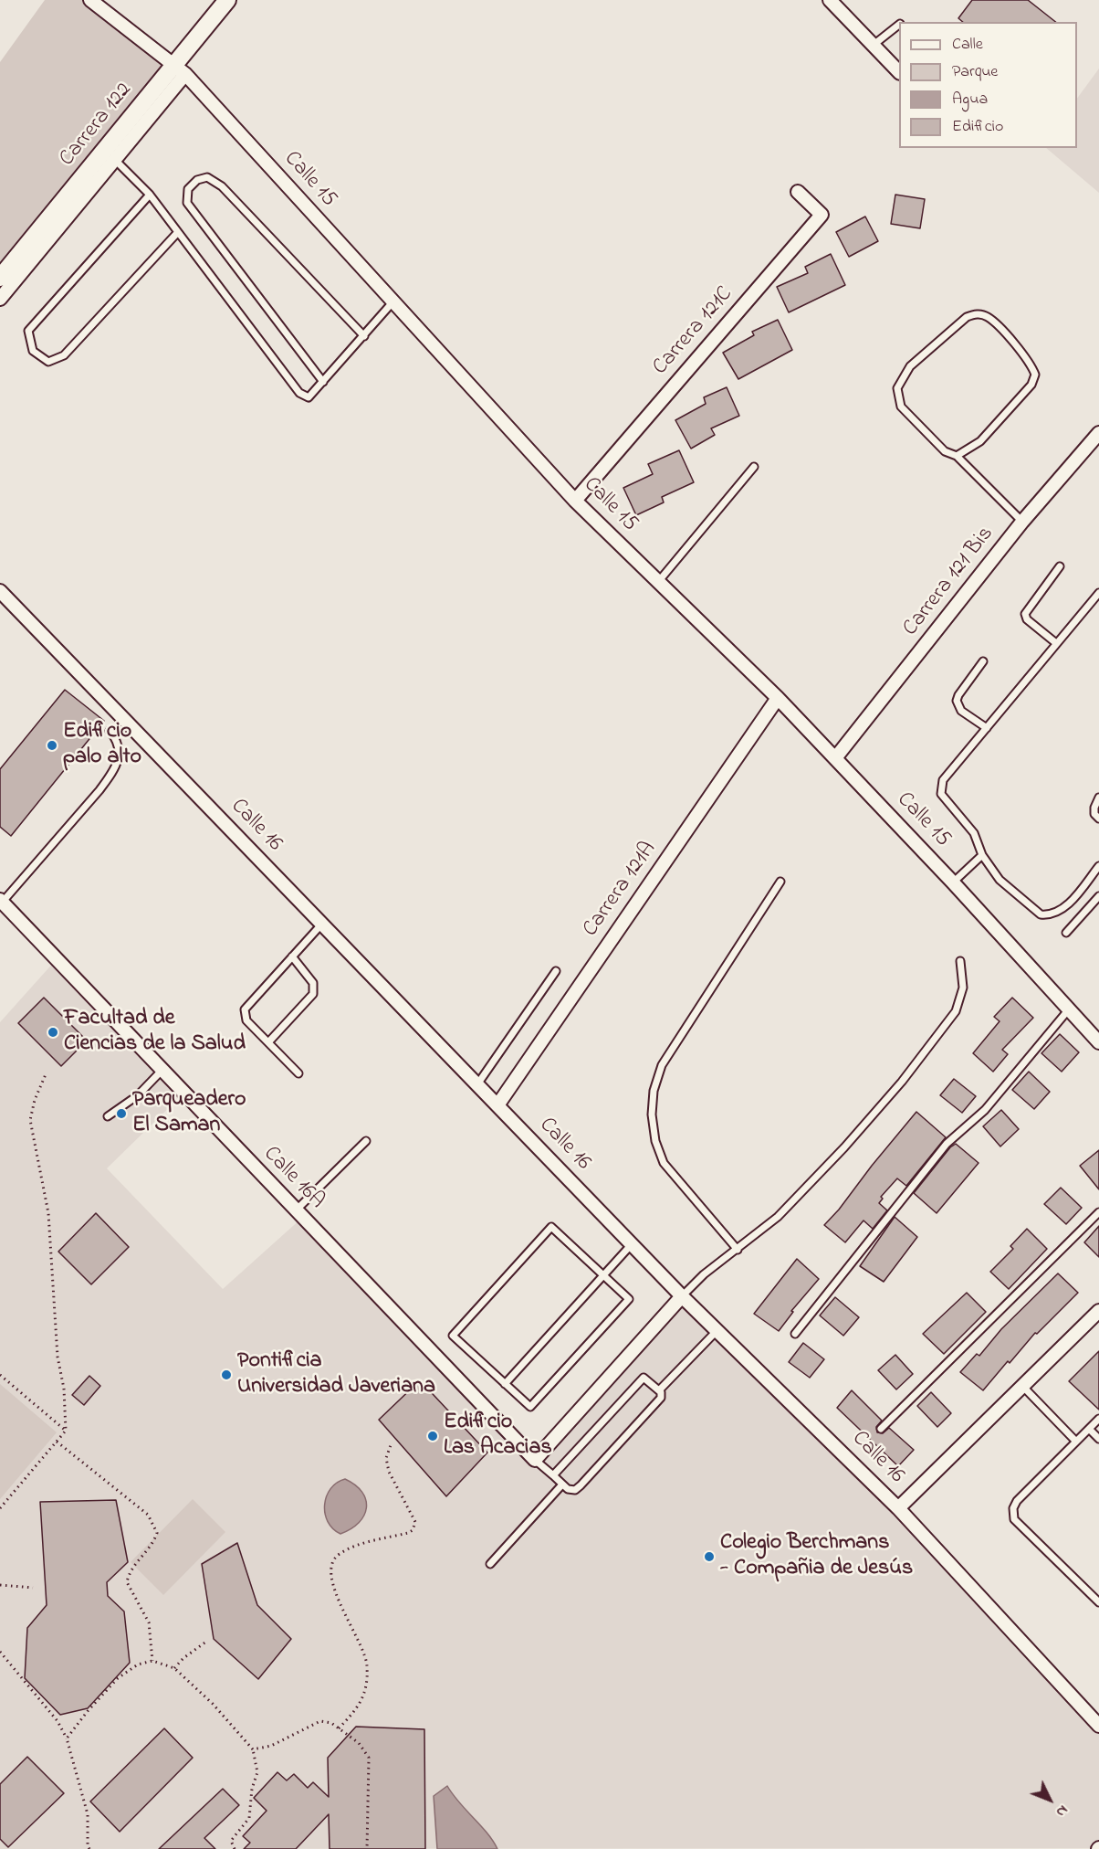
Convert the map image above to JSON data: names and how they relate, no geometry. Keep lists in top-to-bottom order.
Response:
{
  "streets": {
    "street": [
      "Carrera 122",
      "Calle 15",
      "Carrera 121C",
      "Carrera 121 Bis",
      "Calle 16",
      "Carrera 121A",
      "Calle 16A"
    ]
  },
  "crossings": [
    ["Carrera 122", "Calle 15"],
    ["Calle 15", "Carrera 121C"],
    ["Calle 15", "Carrera 121 Bis"],
    ["Calle 15", "Carrera 121A"],
    ["Calle 16", "Carrera 121A"]
  ],
  "places": [
    "Edificio palo alto",
    "Facultad de Ciencias de la Salud",
    "Parqueadero El Saman",
    "Pontificia Universidad Javeriana",
    "Edificio Las Acacias",
    "Colegio Berchmans - Compañia de Jesús"
  ],
  "legend": [
    "Calle",
    "Parque",
    "Agua",
    "Edificio"
  ],
  "north": "bottom right"
}
